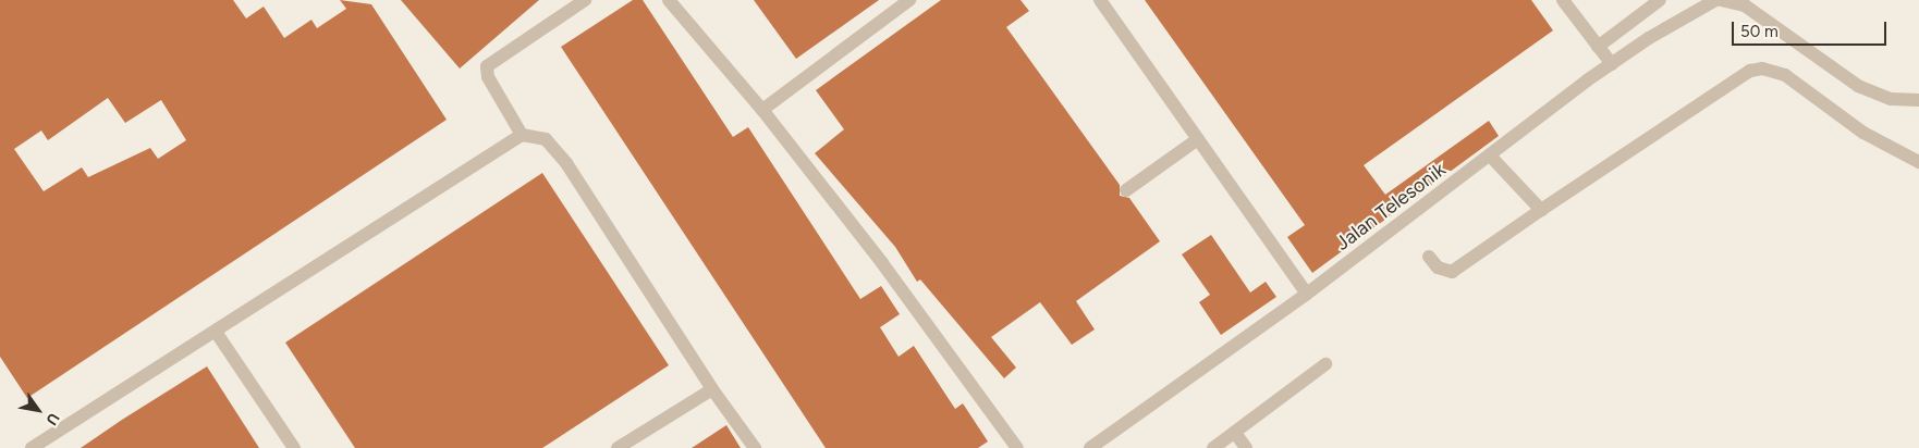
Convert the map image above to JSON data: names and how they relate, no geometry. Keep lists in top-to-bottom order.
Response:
{
  "streets": {
    "street": ["Jalan Telesonik"]
  },
  "scale_bar": "50 m",
  "north": "bottom right"
}
